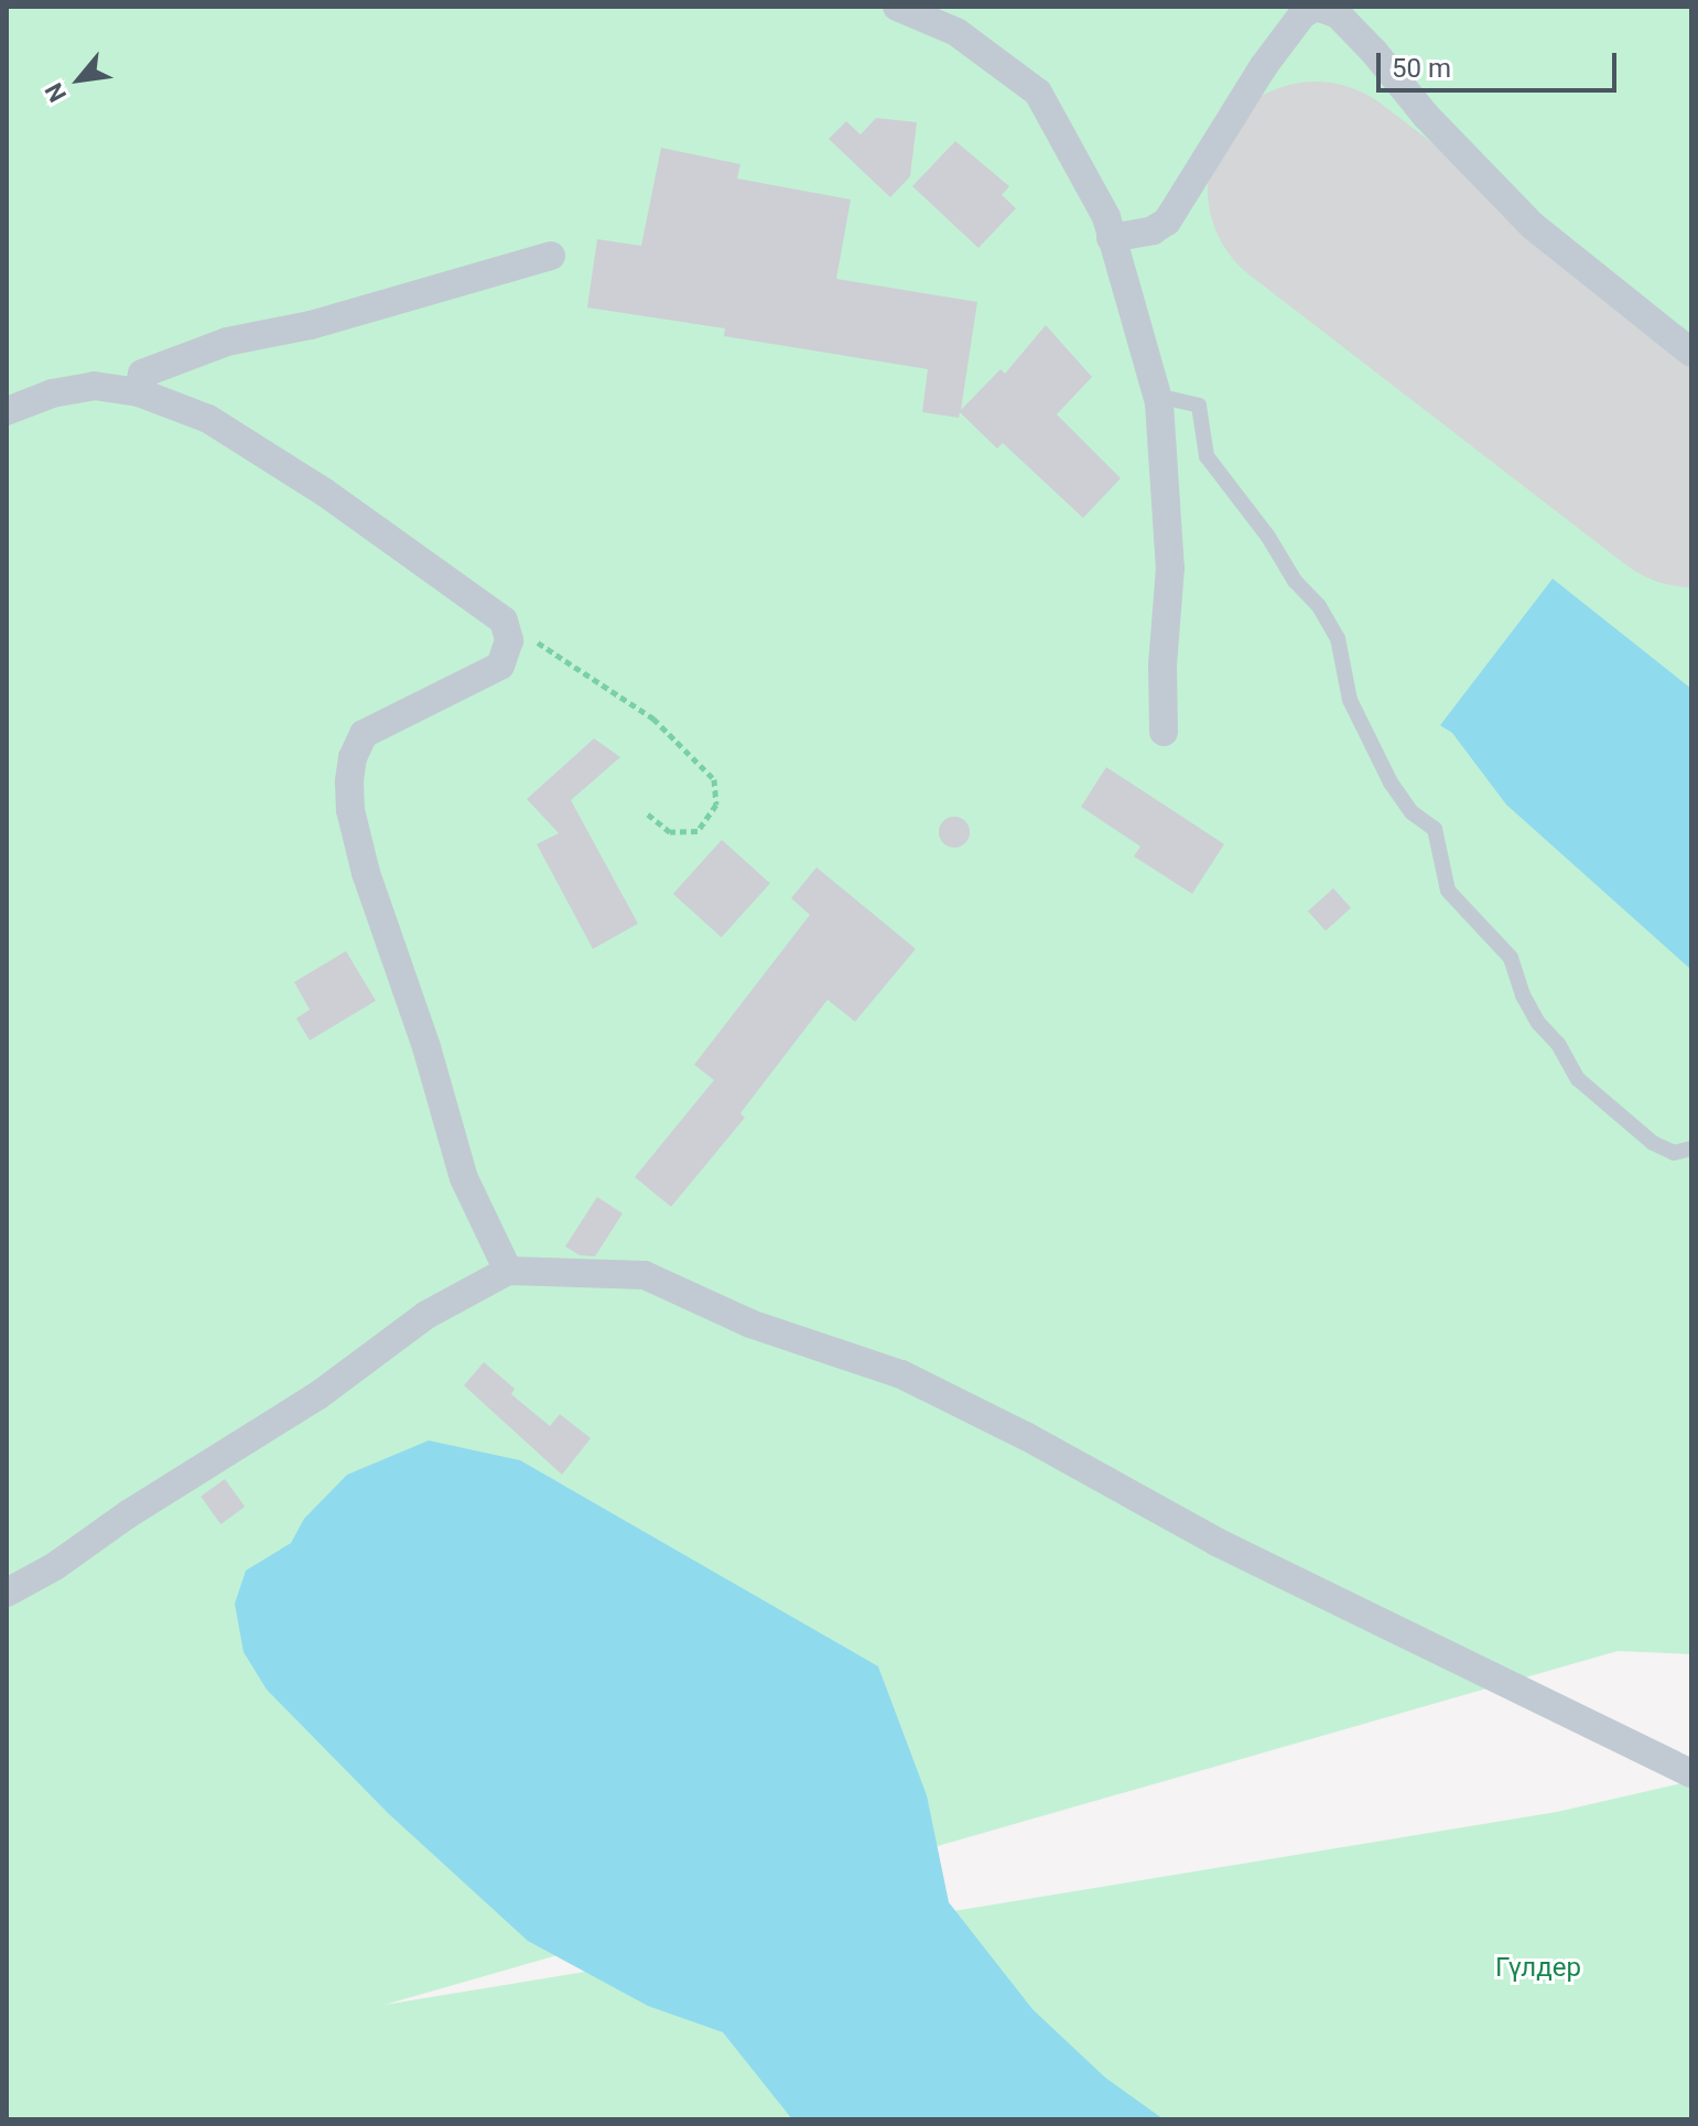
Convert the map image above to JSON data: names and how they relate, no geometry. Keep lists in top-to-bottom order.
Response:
{
  "parks": ["Гүлдер"],
  "scale_bar": "50 m",
  "north": "bottom left"
}
